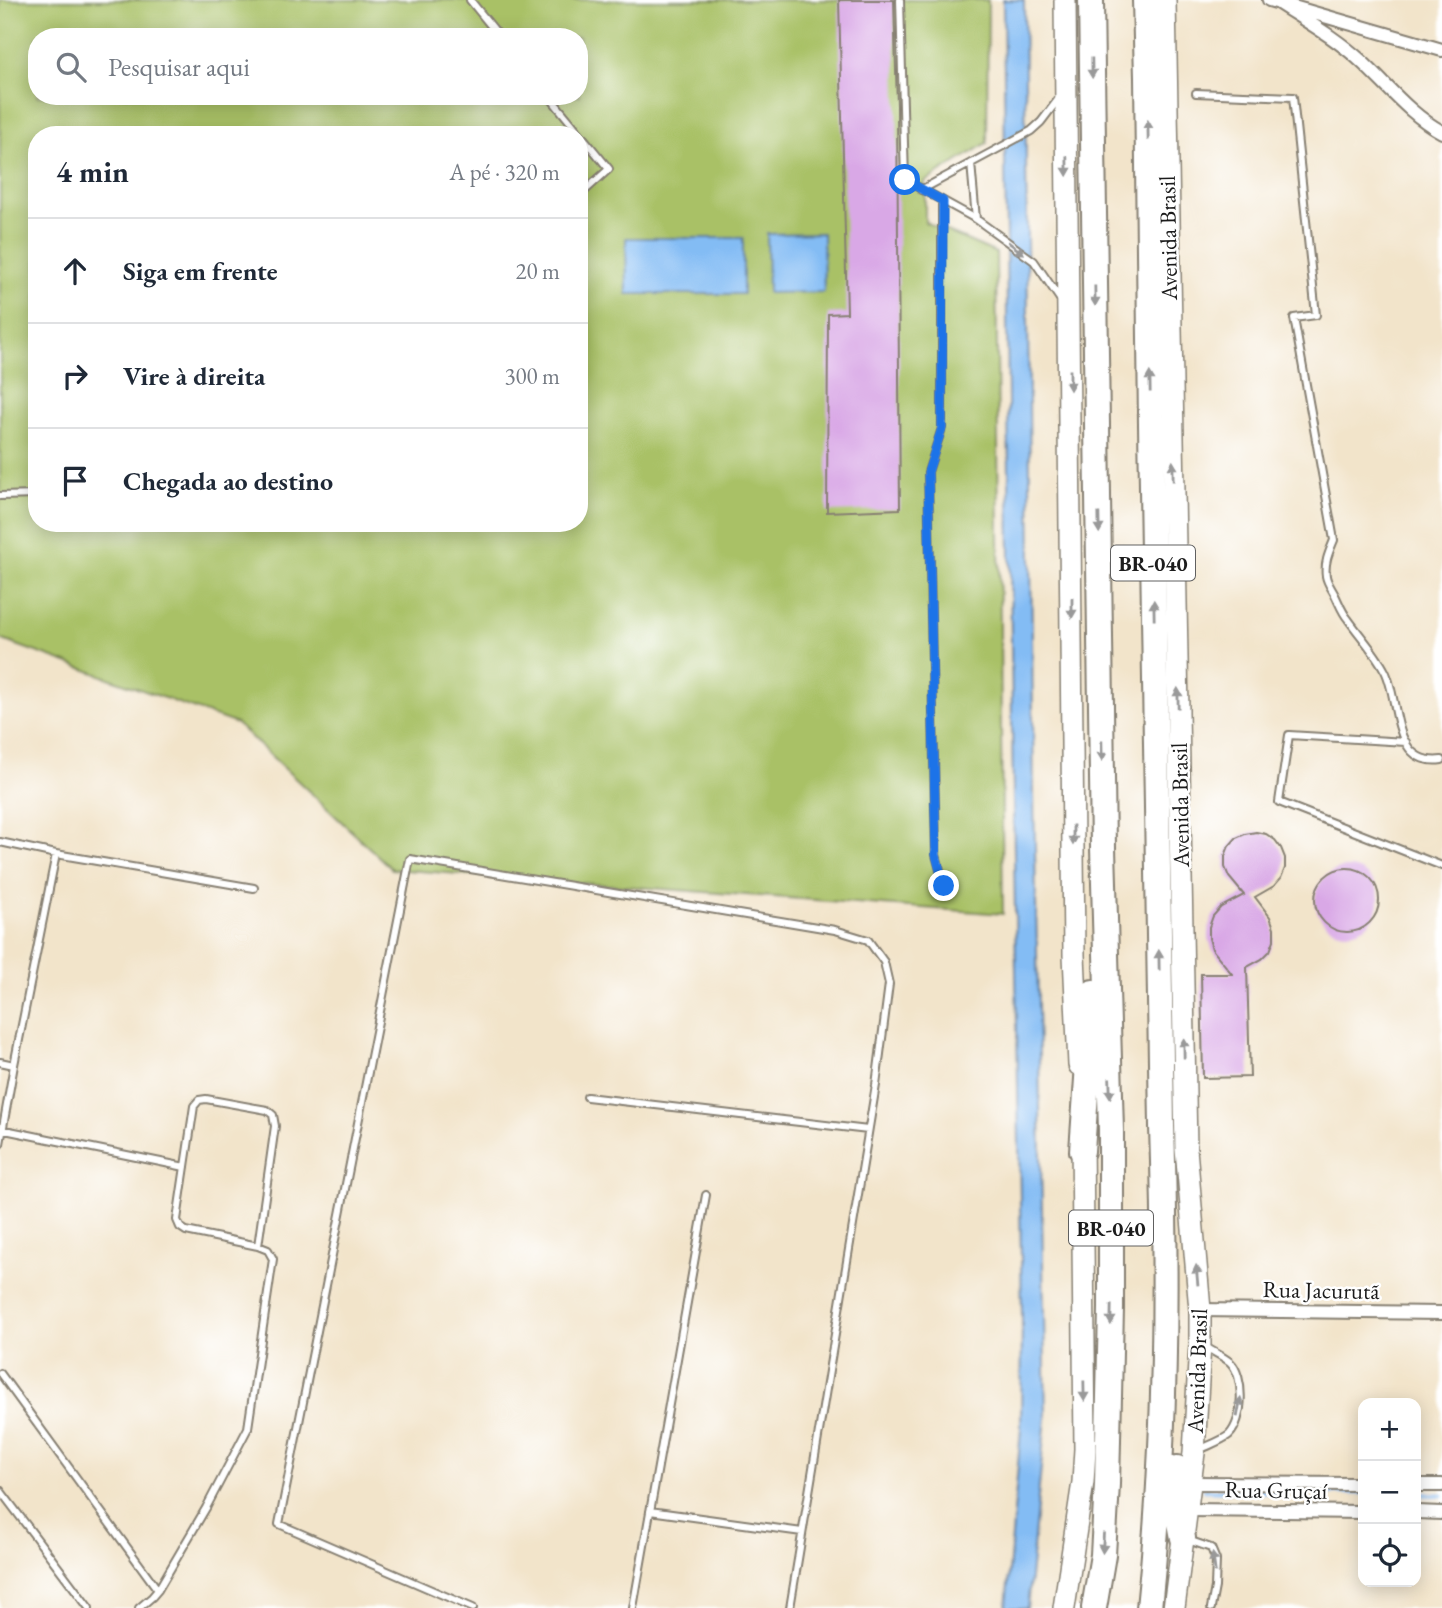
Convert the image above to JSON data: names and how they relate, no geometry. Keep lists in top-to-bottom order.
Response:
{
  "streets": {
    "highway": ["Avenida Brasil", "BR-040"],
    "street": ["Rua Jacurutã", "Rua Gruçaí"]
  },
  "crossings": [
    ["Avenida Brasil", "Rua Jacurutã"],
    ["Avenida Brasil", "Rua Gruçaí"]
  ],
  "page": {
    "search": "Pesquisar aqui",
    "heading": ["4 min", "A pé · 320 m"],
    "list": [
      ["Siga em frente", "20 m"],
      ["Vire à direita", "300 m"],
      "Chegada ao destino"
    ],
    "map_buttons": ["+", "−"]
  }
}
